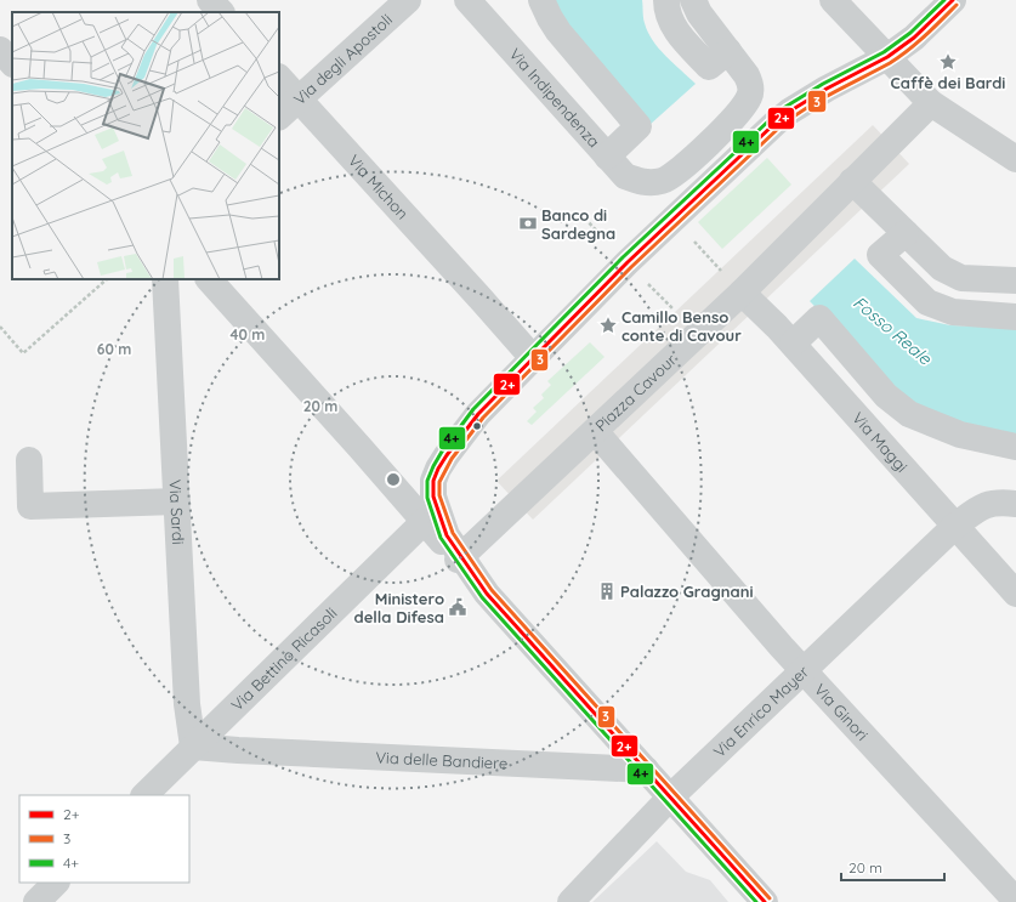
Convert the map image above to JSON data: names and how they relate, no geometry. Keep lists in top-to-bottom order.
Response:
{
  "streets": {
    "street": [
      "Via degli Apostoli",
      "Via Indipendenza",
      "Via Michon",
      "Piazza Cavour",
      "Via Maggi",
      "Via Sardi",
      "Via Bettino Ricasoli",
      "Via Enrico Mayer",
      "Via Ginori",
      "Via delle Bandiere"
    ]
  },
  "crossings": [
    ["Via degli Apostoli", "Via Michon"],
    ["Piazza Cavour", "Via Maggi"],
    ["Piazza Cavour", "Via Ginori"],
    ["Via Maggi", "Via Enrico Mayer"],
    ["Via Sardi", "Via Bettino Ricasoli"],
    ["Via Sardi", "Via delle Bandiere"],
    ["Via Bettino Ricasoli", "Via delle Bandiere"],
    ["Via Enrico Mayer", "Via Ginori"]
  ],
  "water": ["Fosso Reale"],
  "places": {
    "place": ["Caffè dei Bardi", "Camillo Benso conte di Cavour"],
    "bank": ["Banco di Sardegna"],
    "building": ["Palazzo Gragnani"],
    "public building": ["Ministero della Difesa"]
  },
  "lines": ["transit line 2+", "transit line 4+", "transit line 3"],
  "legend": ["2+", "3", "4+"],
  "scale_bar": "20 m",
  "rings": ["40 m", "60 m", "20 m"]
}
